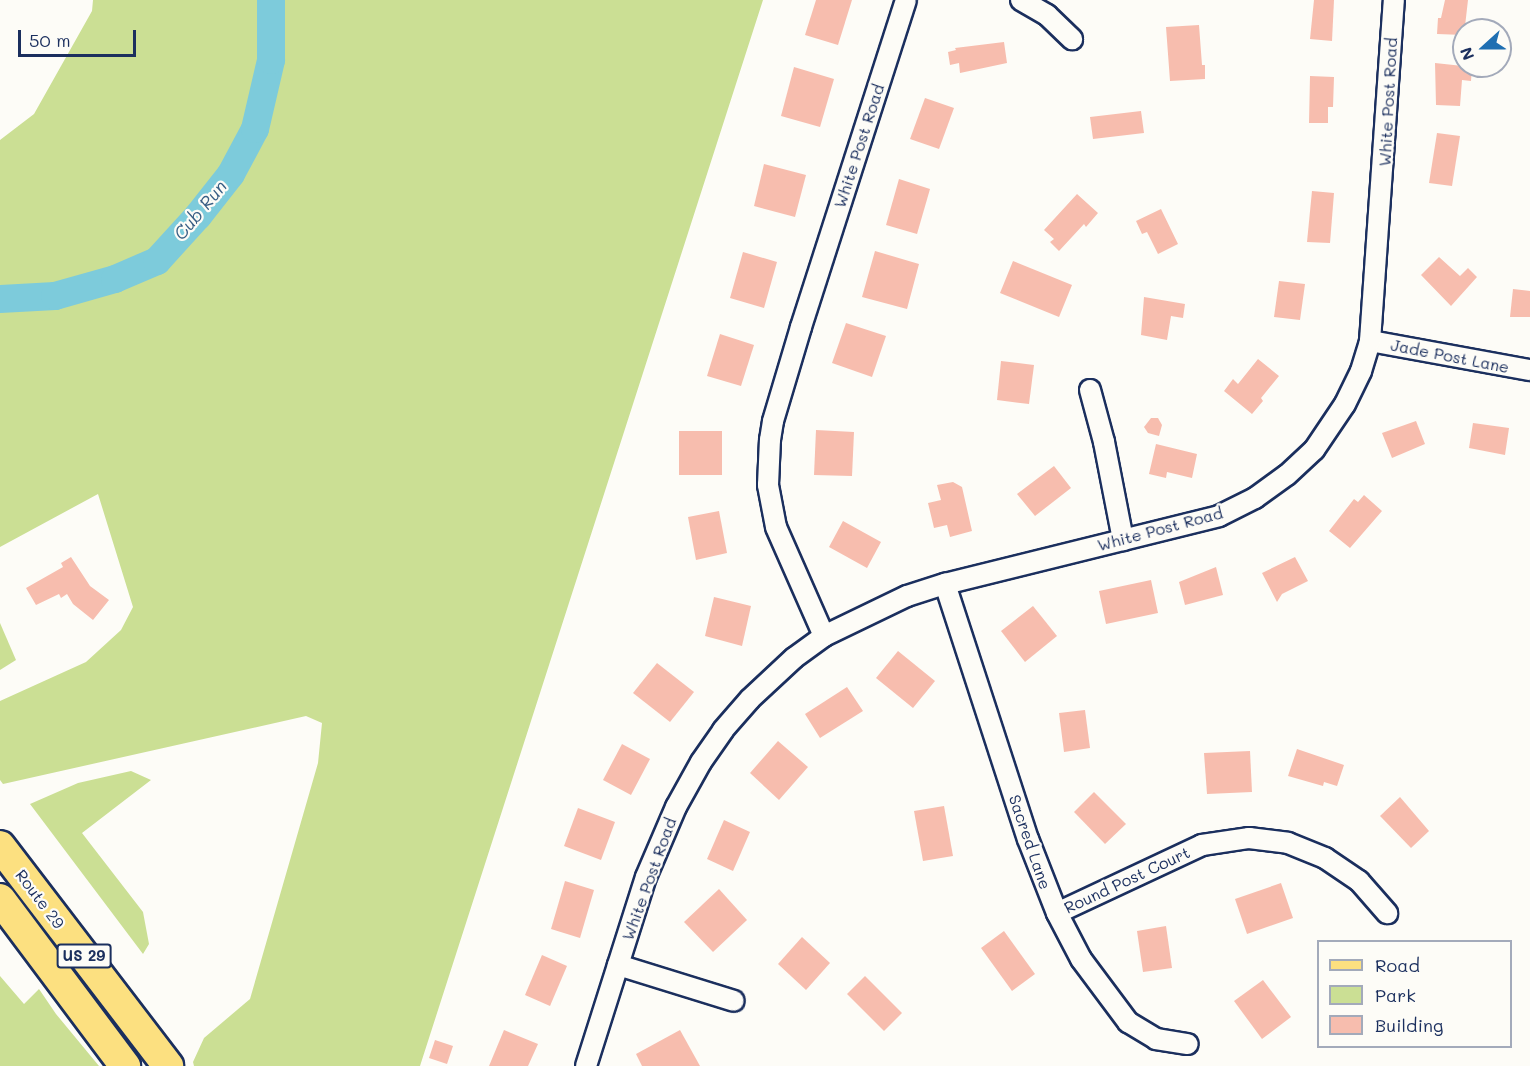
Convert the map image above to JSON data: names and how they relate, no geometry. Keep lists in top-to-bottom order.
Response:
{
  "streets": {
    "main road": ["Route 29", "US 29"],
    "street": [
      "White Post Road",
      "Jade Post Lane",
      "Sacred Lane",
      "Round Post Court"
    ]
  },
  "crossings": [
    ["White Post Road", "Jade Post Lane"],
    ["White Post Road", "Sacred Lane"],
    ["Sacred Lane", "Round Post Court"]
  ],
  "water": ["Cub Run"],
  "legend": ["Road", "Park", "Building"],
  "scale_bar": "50 m",
  "north": "left"
}
